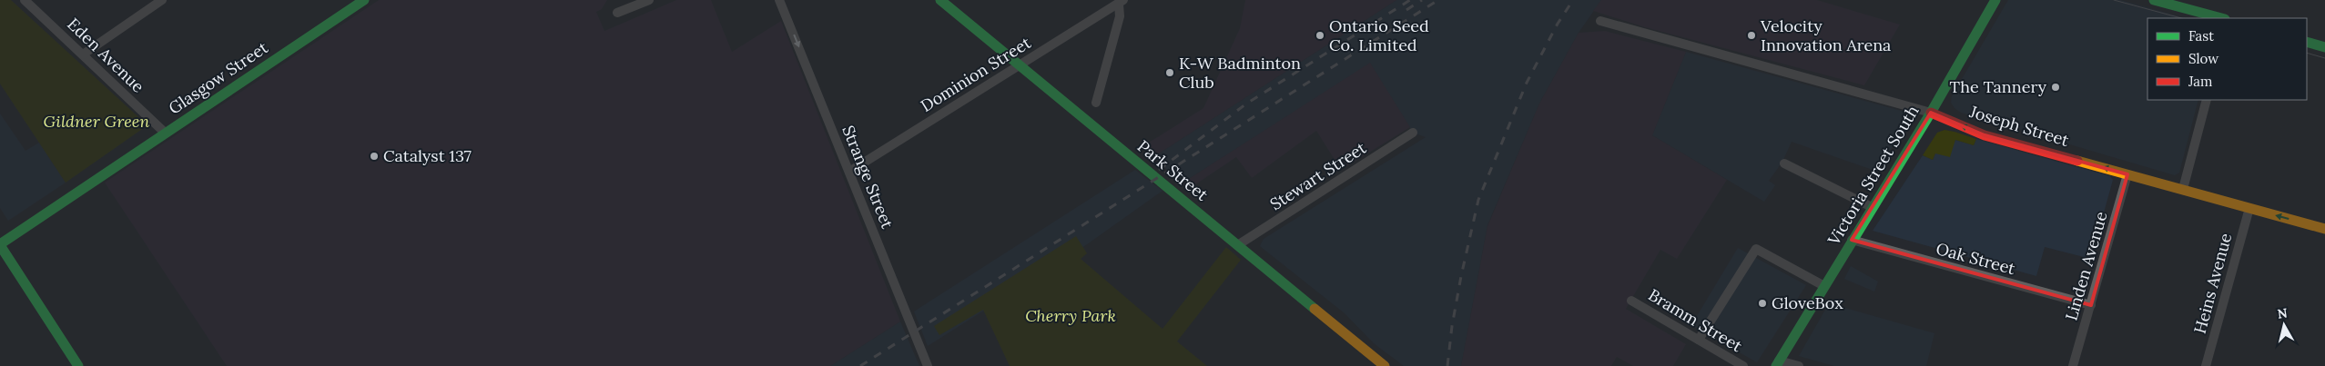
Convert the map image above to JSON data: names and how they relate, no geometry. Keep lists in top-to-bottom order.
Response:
{
  "streets": {
    "street": [
      "Eden Avenue",
      "Dominion Street",
      "Glasgow Street",
      "Joseph Street",
      "Park Street",
      "Victoria Street South",
      "Stewart Street",
      "Strange Street",
      "Oak Street",
      "Linden Avenue",
      "Heins Avenue",
      "Bramm Street"
    ]
  },
  "crossings": [
    ["Eden Avenue", "Glasgow Street"],
    ["Dominion Street", "Park Street"],
    ["Dominion Street", "Strange Street"],
    ["Joseph Street", "Victoria Street South"],
    ["Joseph Street", "Linden Avenue"],
    ["Joseph Street", "Heins Avenue"],
    ["Park Street", "Stewart Street"],
    ["Victoria Street South", "Oak Street"],
    ["Oak Street", "Linden Avenue"]
  ],
  "one_way": ["Joseph Street", "Strange Street"],
  "parks": ["Gildner Green", "Cherry Park"],
  "places": [
    "Ontario Seed Co. Limited",
    "Velocity Innovation Arena",
    "K-W Badminton Club",
    "The Tannery",
    "Catalyst 137",
    "GloveBox"
  ],
  "legend": ["Fast", "Slow", "Jam"],
  "north": "top"
}
